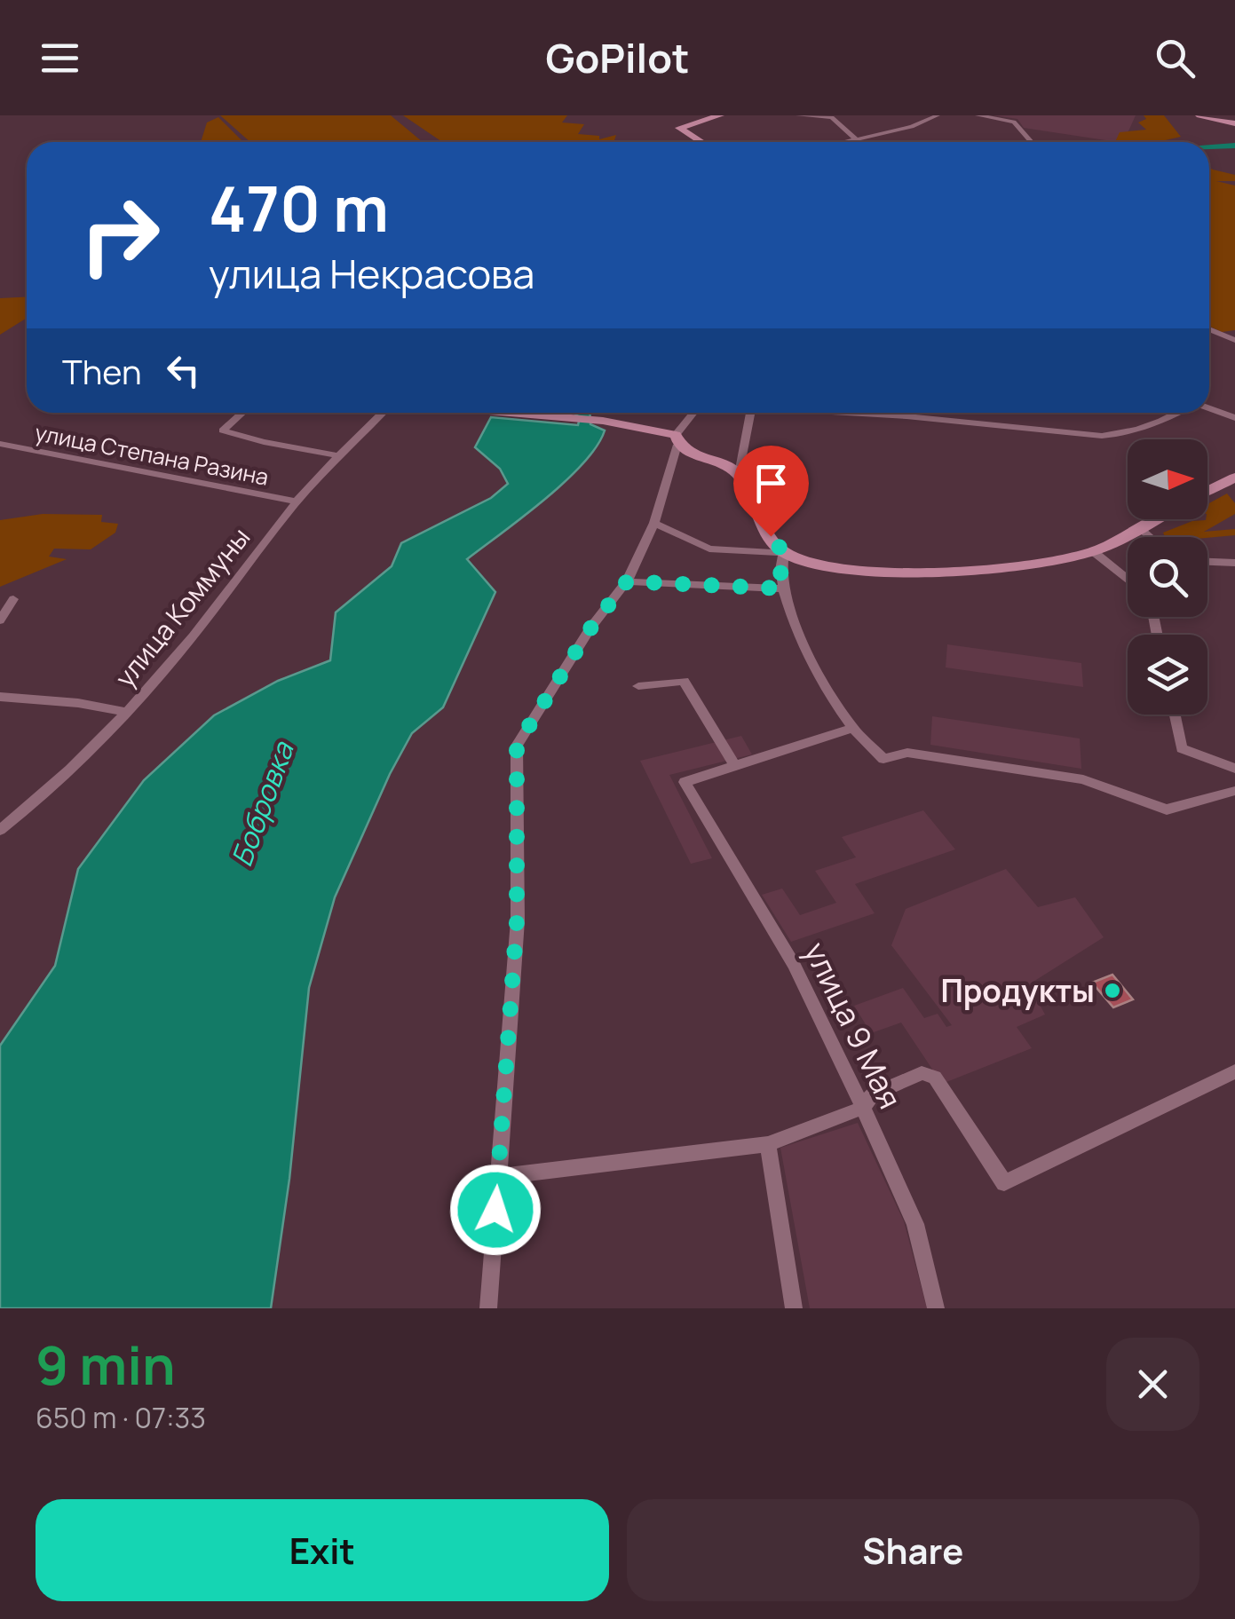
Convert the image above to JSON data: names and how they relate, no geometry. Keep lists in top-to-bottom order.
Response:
{
  "streets": {
    "street": ["улица Степана Разина", "улица Коммуны", "улица 9 Мая"]
  },
  "crossings": [
    ["улица Степана Разина", "улица Коммуны"]
  ],
  "water": ["Бобровка"],
  "places": ["Продукты"],
  "north": "right",
  "page": {
    "header": "GoPilot",
    "turn": ["470 m", "улица Некрасова"],
    "then": "Then",
    "heading": ["9 min", "650 m · 07:33"],
    "buttons": ["Exit", "Share"]
  }
}
